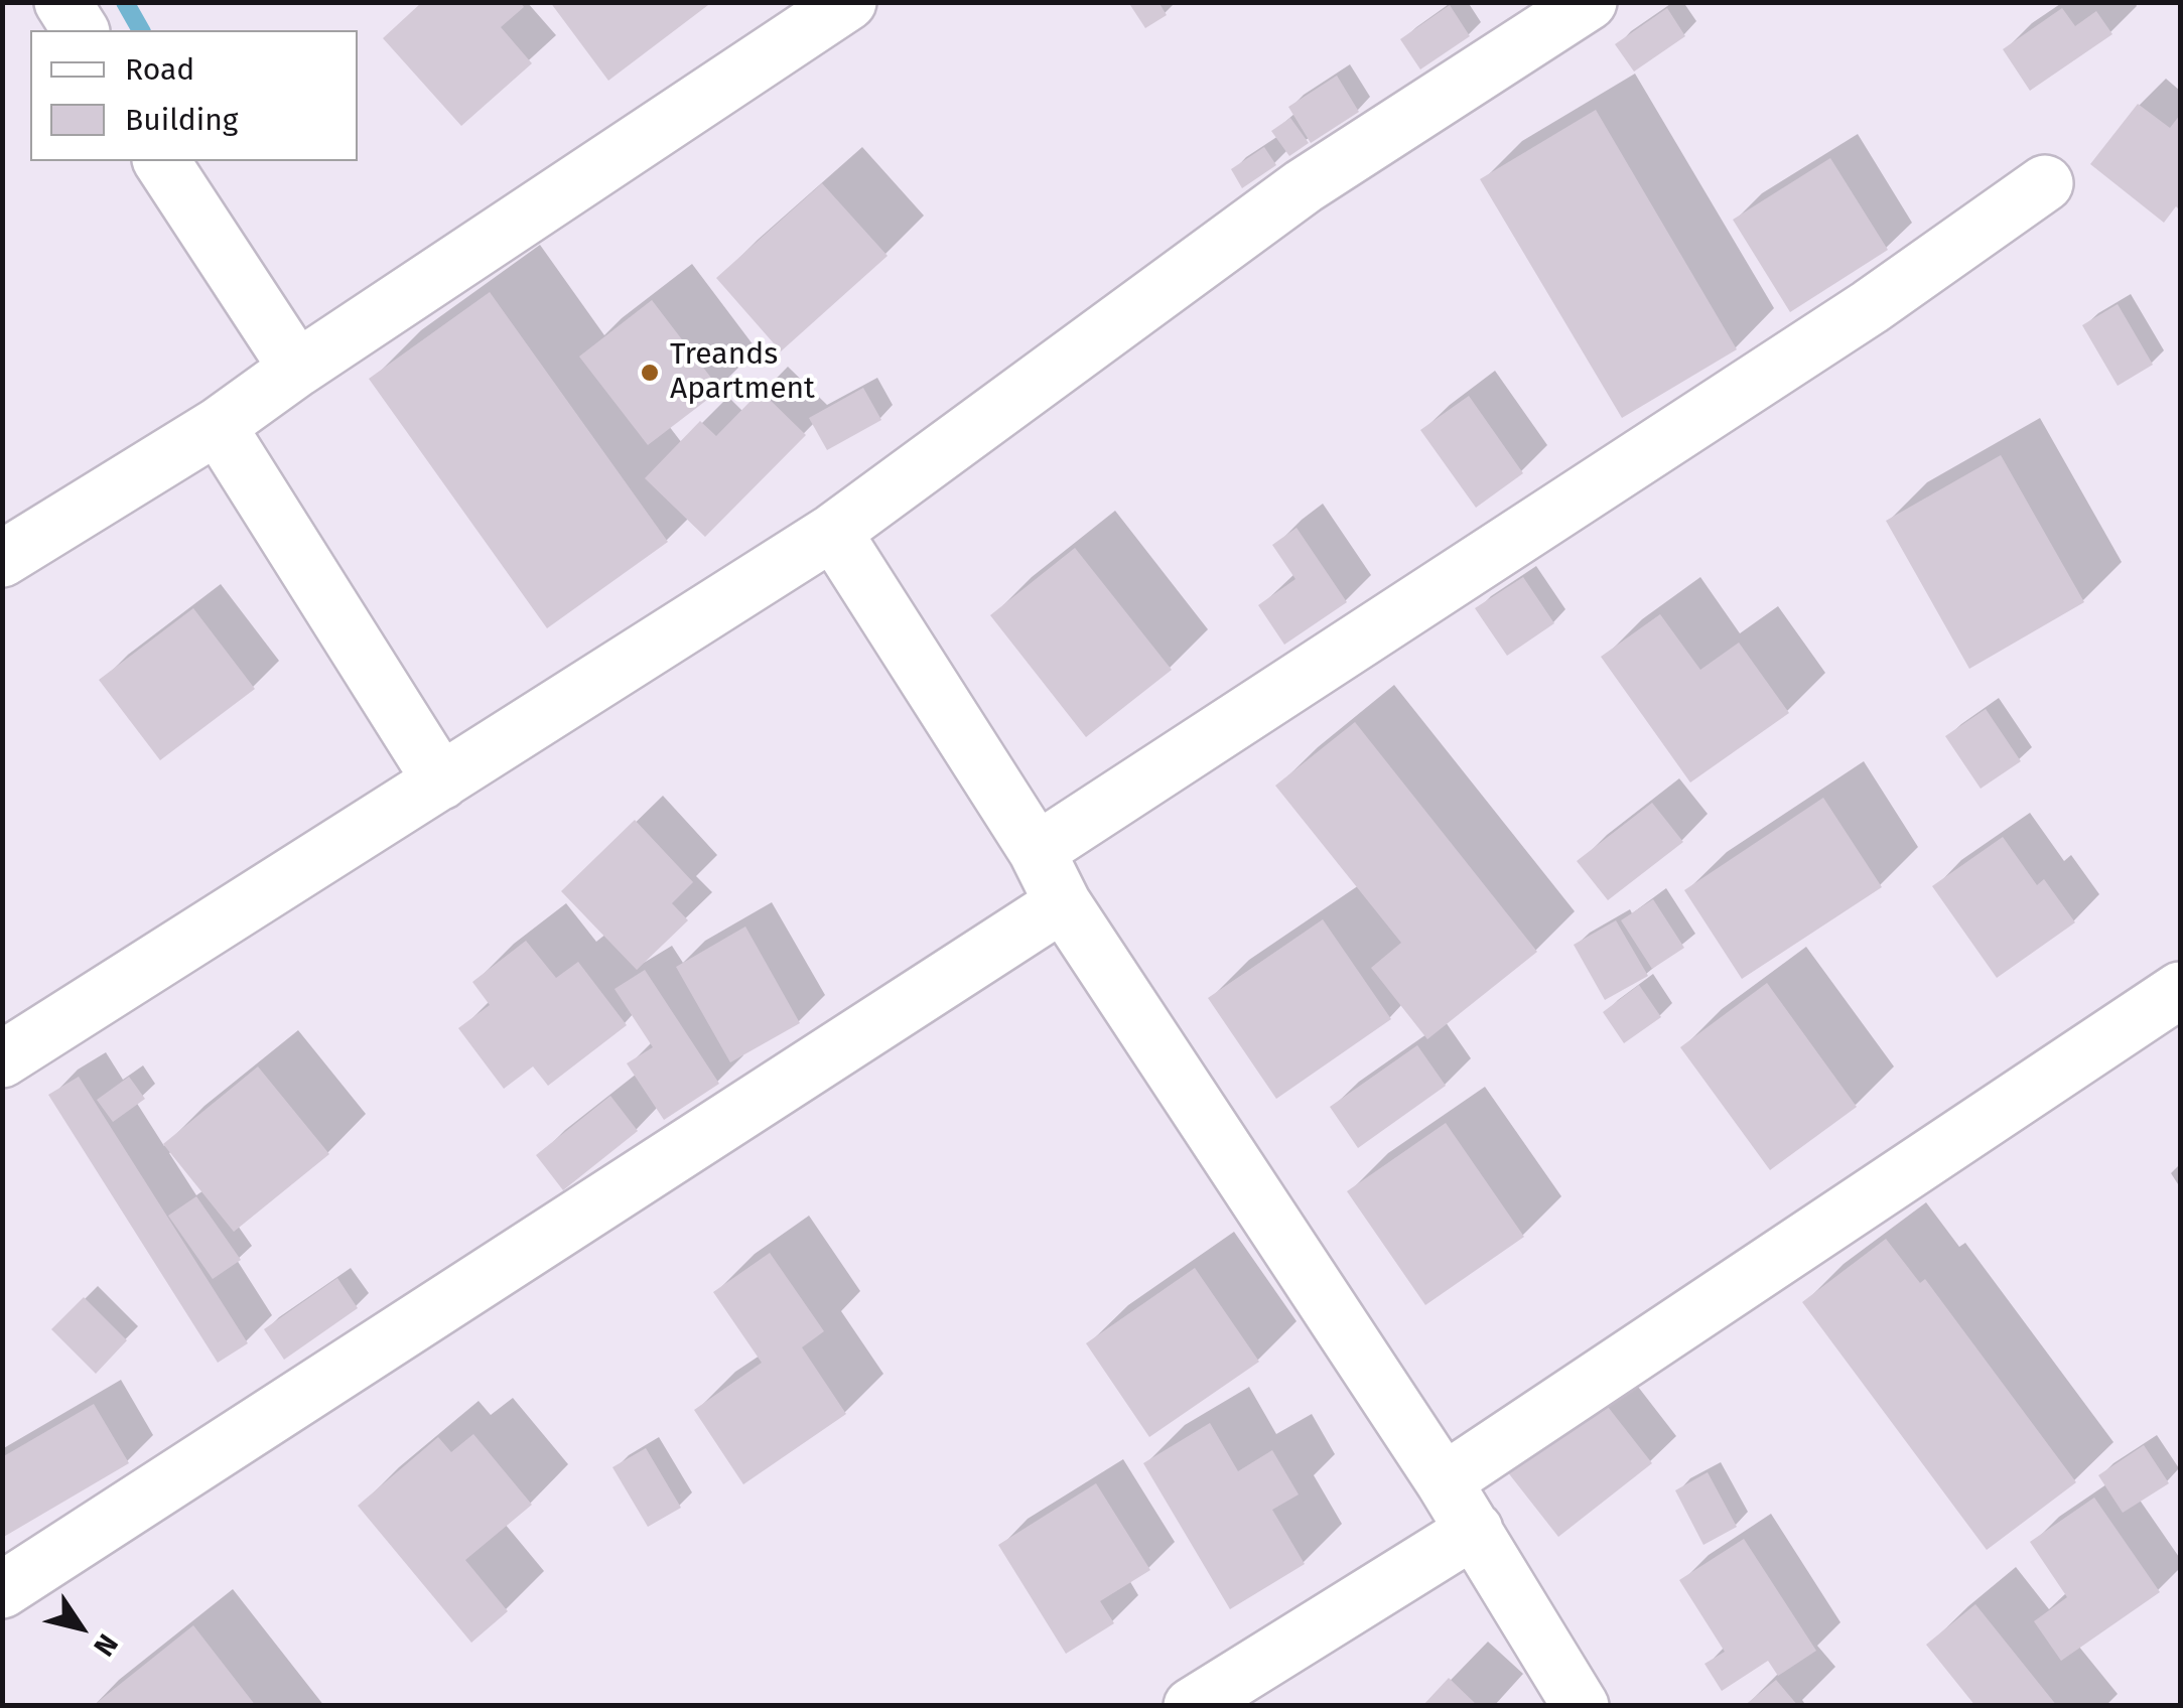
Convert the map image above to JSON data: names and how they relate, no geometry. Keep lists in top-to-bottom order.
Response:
{
  "places": ["Treands Apartment"],
  "legend": ["Road", "Building"],
  "north": "bottom right"
}
